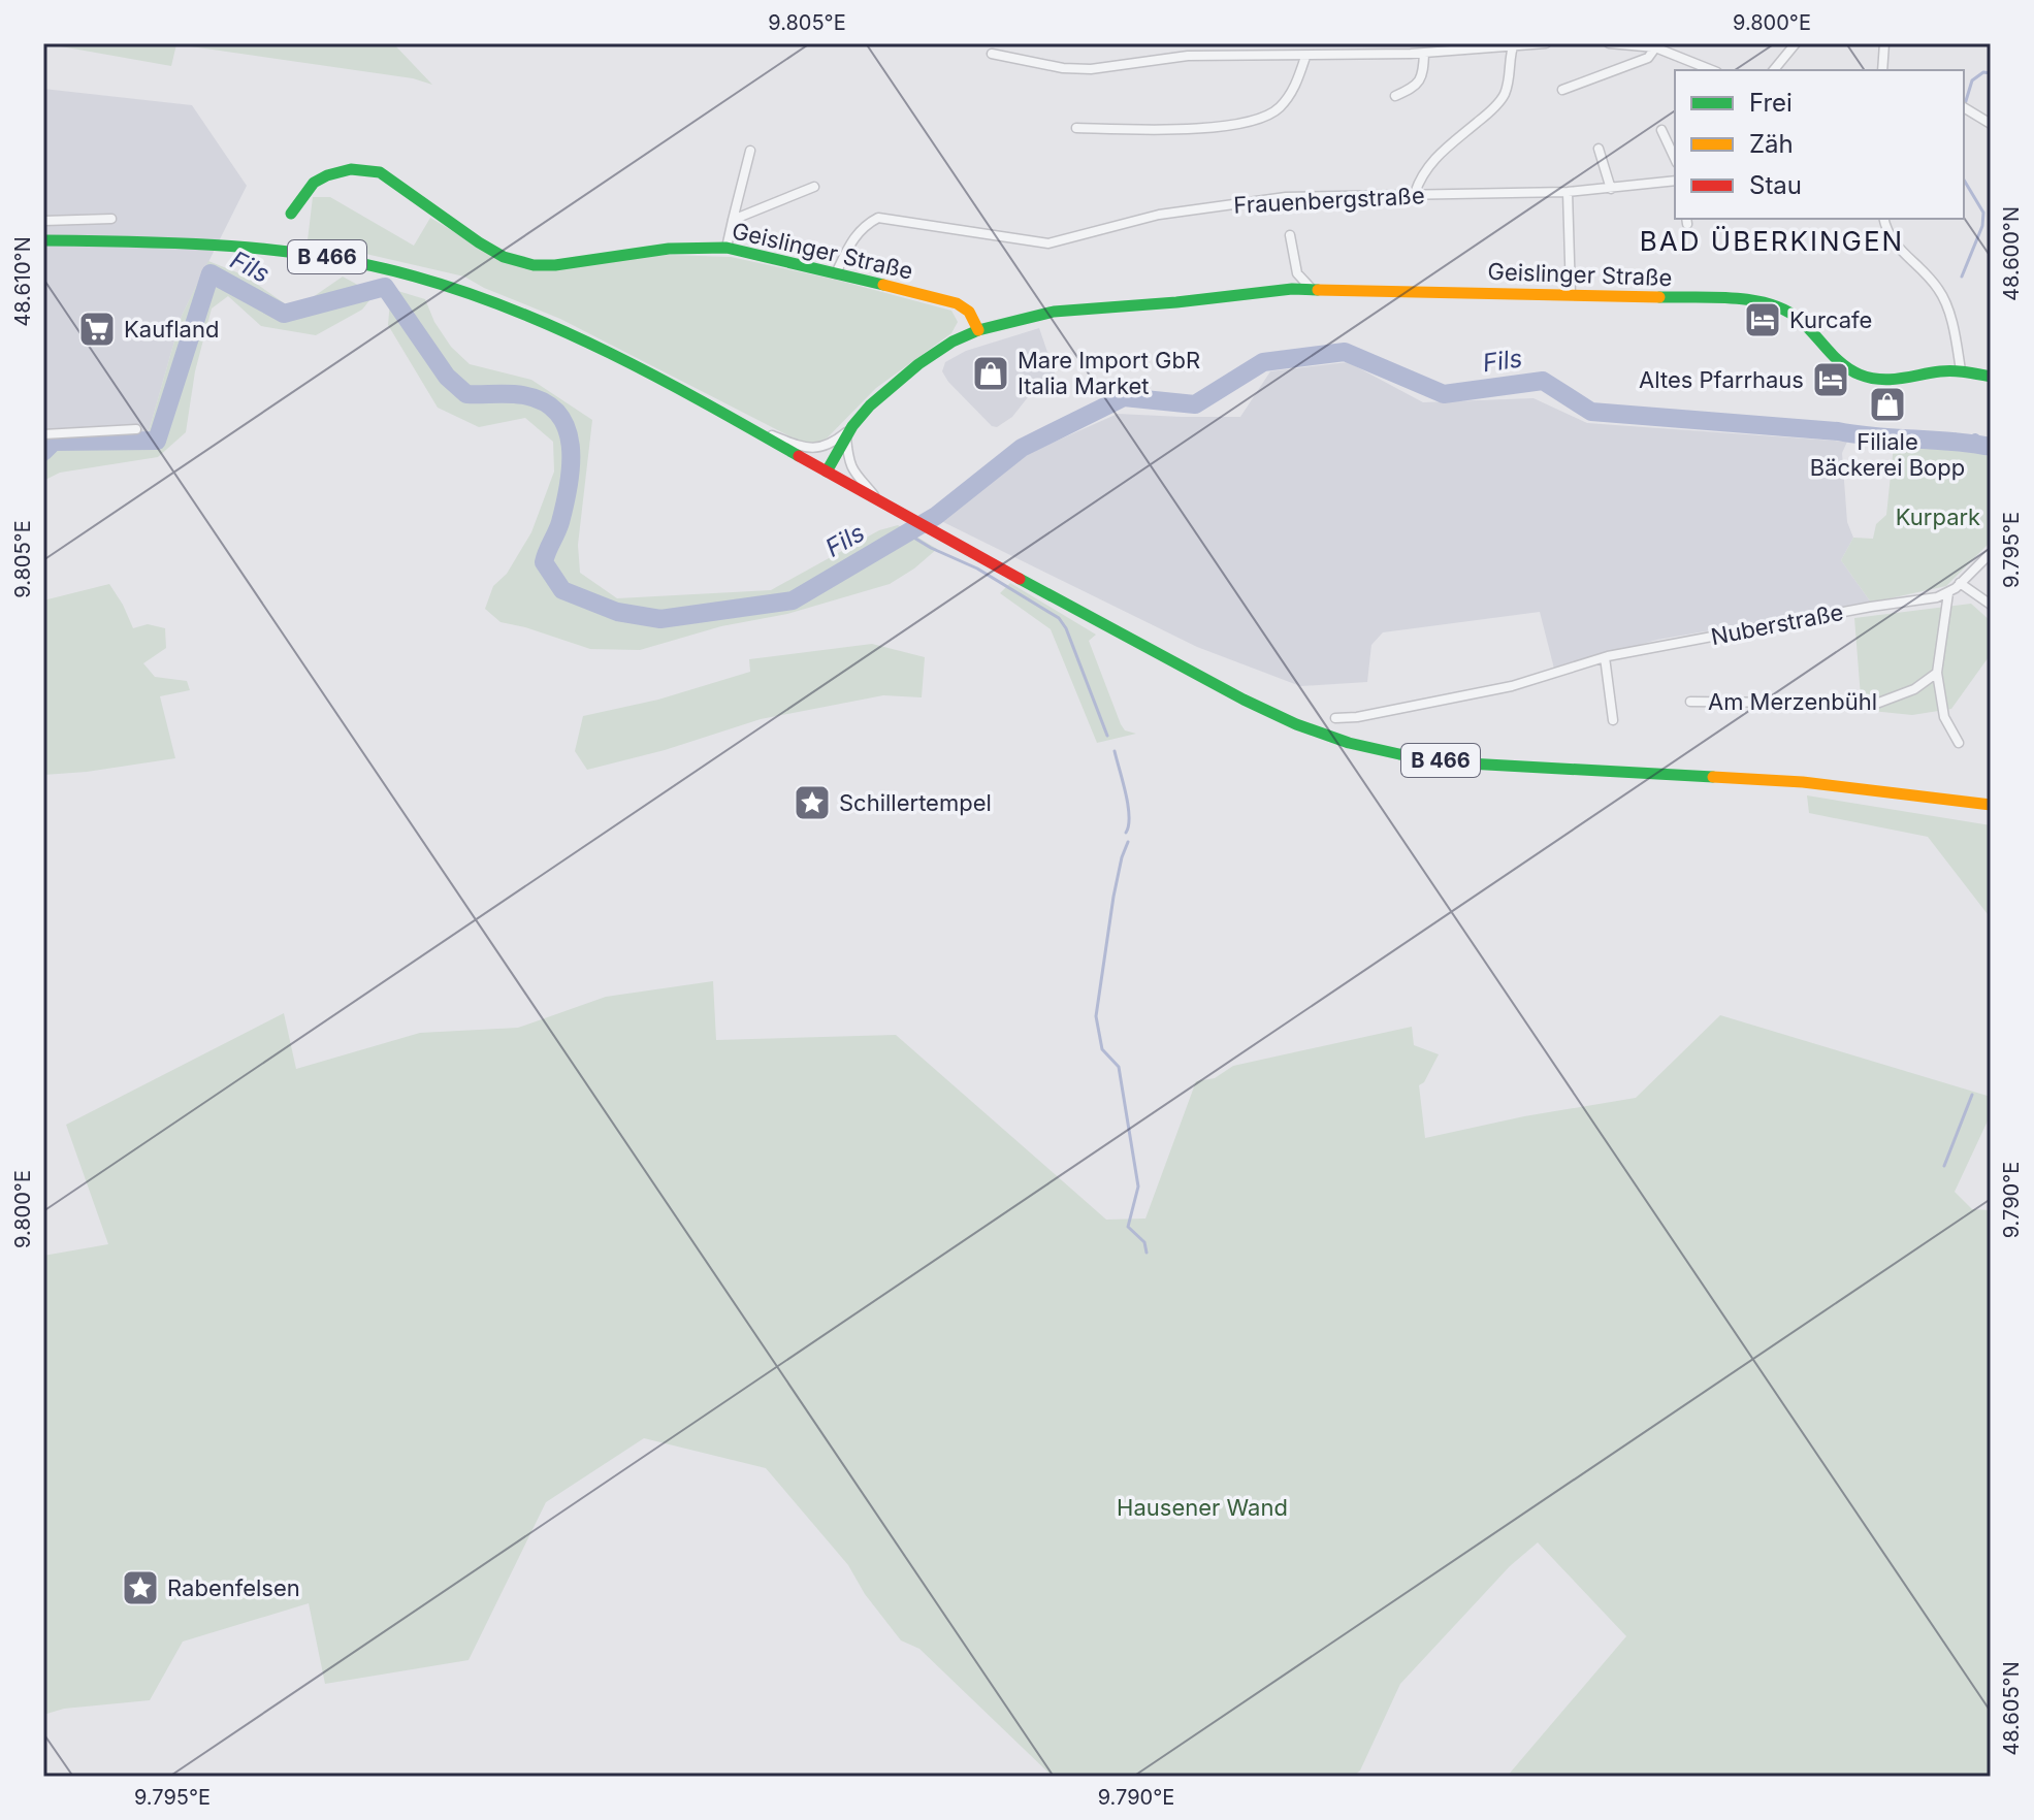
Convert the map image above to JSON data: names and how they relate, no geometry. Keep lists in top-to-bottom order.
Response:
{
  "streets": {
    "main road": ["Geislinger Straße", "B 466"],
    "street": ["Frauenbergstraße", "Nuberstraße", "Am Merzenbühl"]
  },
  "crossings": [
    ["Frauenbergstraße", "Geislinger Straße"],
    ["Geislinger Straße", "B 466"]
  ],
  "districts": ["BAD ÜBERKINGEN"],
  "water": ["Fils"],
  "parks": ["Kurpark", "Hausener Wand"],
  "places": {
    "hotel": ["Kurcafe", "Altes Pfarrhaus"],
    "supermarket": ["Kaufland"],
    "shop": ["Mare Import GbR Italia Market", "Filiale Bäckerei Bopp"],
    "place": ["Schillertempel", "Rabenfelsen"]
  },
  "legend": ["Frei", "Zäh", "Stau"],
  "coordinates": [
    "9.805°E",
    "9.800°E",
    "48.600°N",
    "48.610°N",
    "9.795°E",
    "9.790°E",
    "48.605°N"
  ]
}
